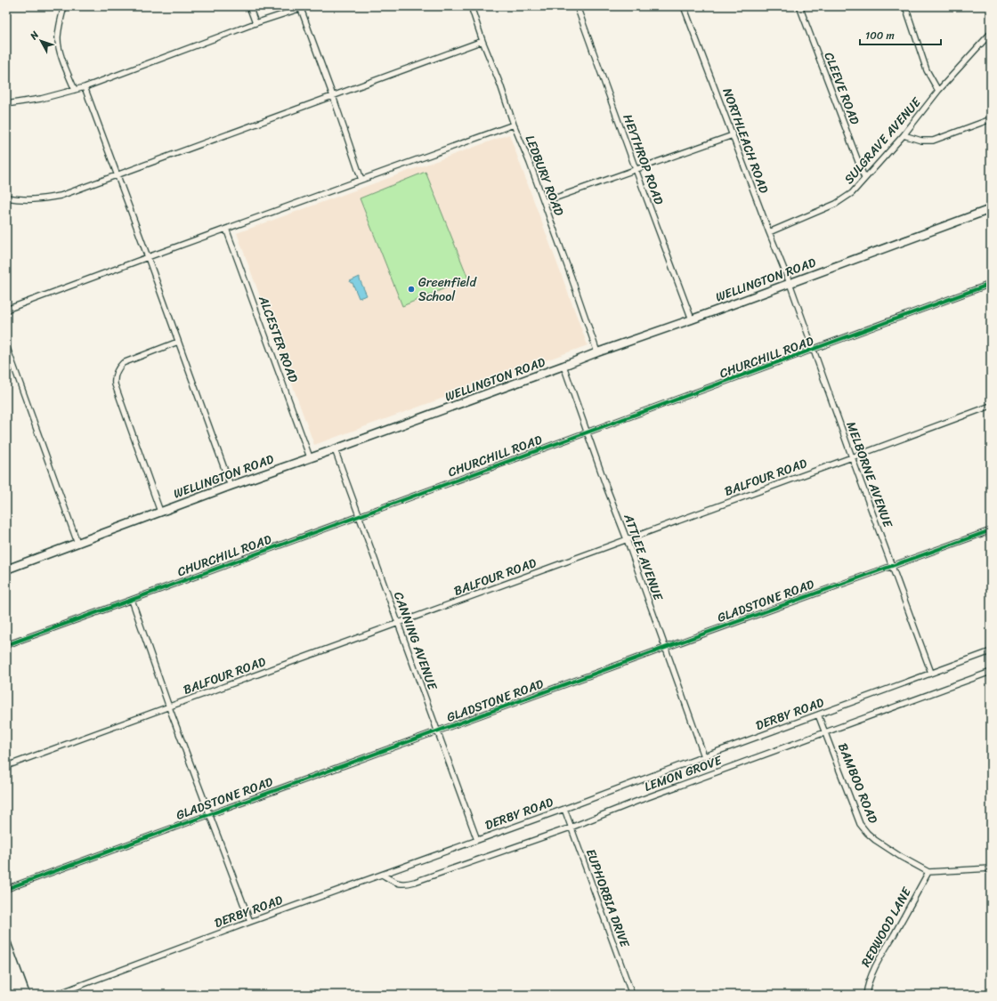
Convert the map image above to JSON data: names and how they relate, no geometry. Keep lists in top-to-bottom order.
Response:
{
  "streets": {
    "main road": ["WELLINGTON ROAD"],
    "street": [
      "CLEEVE ROAD",
      "NORTHLEACH ROAD",
      "SULGRAVE AVENUE",
      "HEYTHROP ROAD",
      "LEDBURY ROAD",
      "ALCESTER ROAD",
      "CHURCHILL ROAD",
      "MELBORNE AVENUE",
      "BALFOUR ROAD",
      "ATTLEE AVENUE",
      "GLADSTONE ROAD",
      "CANNING AVENUE",
      "DERBY ROAD",
      "LEMON GROVE",
      "BAMBOO ROAD",
      "EUPHORBIA DRIVE",
      "REDWOOD LANE"
    ]
  },
  "crossings": [
    ["CLEEVE ROAD", "SULGRAVE AVENUE"],
    ["NORTHLEACH ROAD", "SULGRAVE AVENUE"],
    ["NORTHLEACH ROAD", "WELLINGTON ROAD"],
    ["NORTHLEACH ROAD", "MELBORNE AVENUE"],
    ["HEYTHROP ROAD", "WELLINGTON ROAD"],
    ["LEDBURY ROAD", "WELLINGTON ROAD"],
    ["WELLINGTON ROAD", "ALCESTER ROAD"],
    ["WELLINGTON ROAD", "MELBORNE AVENUE"],
    ["WELLINGTON ROAD", "ATTLEE AVENUE"],
    ["WELLINGTON ROAD", "CANNING AVENUE"],
    ["CHURCHILL ROAD", "MELBORNE AVENUE"],
    ["CHURCHILL ROAD", "ATTLEE AVENUE"],
    ["CHURCHILL ROAD", "CANNING AVENUE"],
    ["MELBORNE AVENUE", "BALFOUR ROAD"],
    ["MELBORNE AVENUE", "GLADSTONE ROAD"],
    ["MELBORNE AVENUE", "DERBY ROAD"],
    ["BALFOUR ROAD", "ATTLEE AVENUE"],
    ["BALFOUR ROAD", "CANNING AVENUE"],
    ["ATTLEE AVENUE", "GLADSTONE ROAD"],
    ["ATTLEE AVENUE", "DERBY ROAD"],
    ["GLADSTONE ROAD", "CANNING AVENUE"],
    ["CANNING AVENUE", "DERBY ROAD"],
    ["DERBY ROAD", "LEMON GROVE"],
    ["DERBY ROAD", "BAMBOO ROAD"],
    ["DERBY ROAD", "EUPHORBIA DRIVE"],
    ["LEMON GROVE", "BAMBOO ROAD"],
    ["LEMON GROVE", "EUPHORBIA DRIVE"],
    ["BAMBOO ROAD", "REDWOOD LANE"]
  ],
  "places": ["Greenfield School"],
  "scale_bar": "100 m",
  "north": "top left"
}
